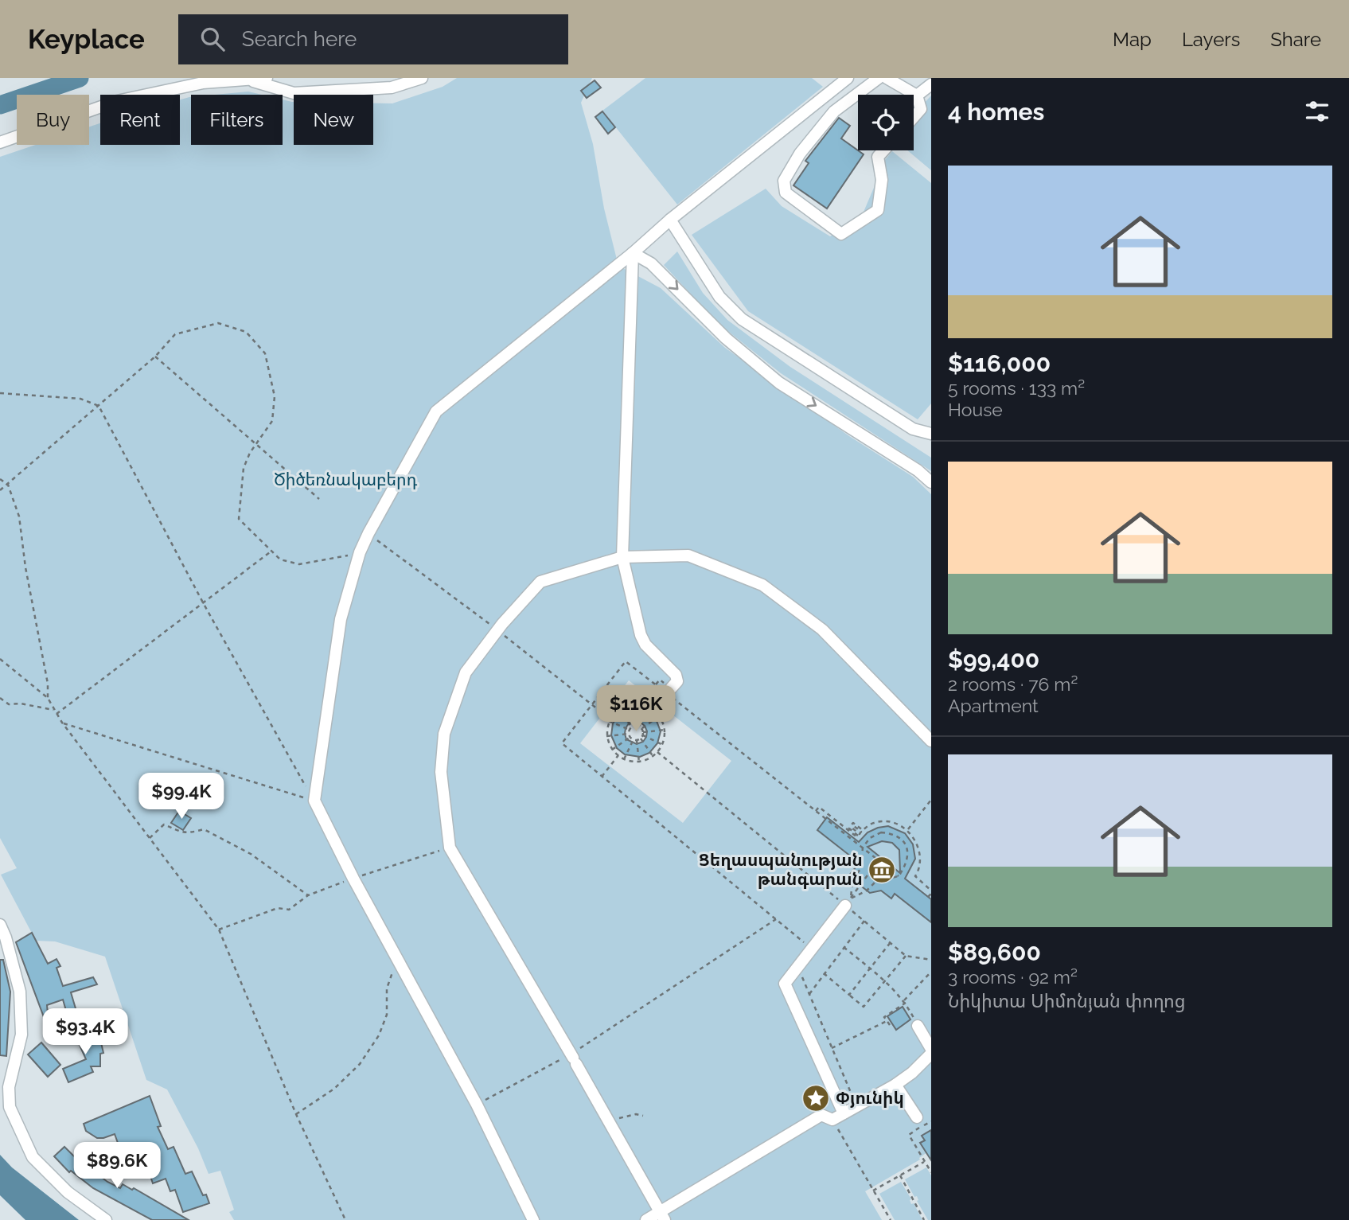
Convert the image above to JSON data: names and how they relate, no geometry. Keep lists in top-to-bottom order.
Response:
{
  "parks": ["Ծիծեռնակաբերդ"],
  "places": {
    "museum": ["Ցեղասպանության թանգարան"],
    "place": ["Փյունիկ"]
  },
  "page": {
    "header": "Keyplace",
    "search": "Search here",
    "nav": ["Map", "Layers", "Share"],
    "heading": "4 homes",
    "chip": [
      "Buy",
      "Rent",
      "Filters",
      "New"
    ],
    "list": [
      {
        "name": "$116,000",
        "note": "5 rooms · 133 m² · House"
      },
      {
        "name": "$99,400",
        "note": "2 rooms · 76 m² · Apartment"
      },
      {
        "name": "$89,600",
        "note": "3 rooms · 92 m² · Նիկիտա Սիմոնյան փողոց"
      }
    ],
    "price": [
      "$116K",
      "$99.4K",
      "$93.4K",
      "$89.6K"
    ]
  }
}
